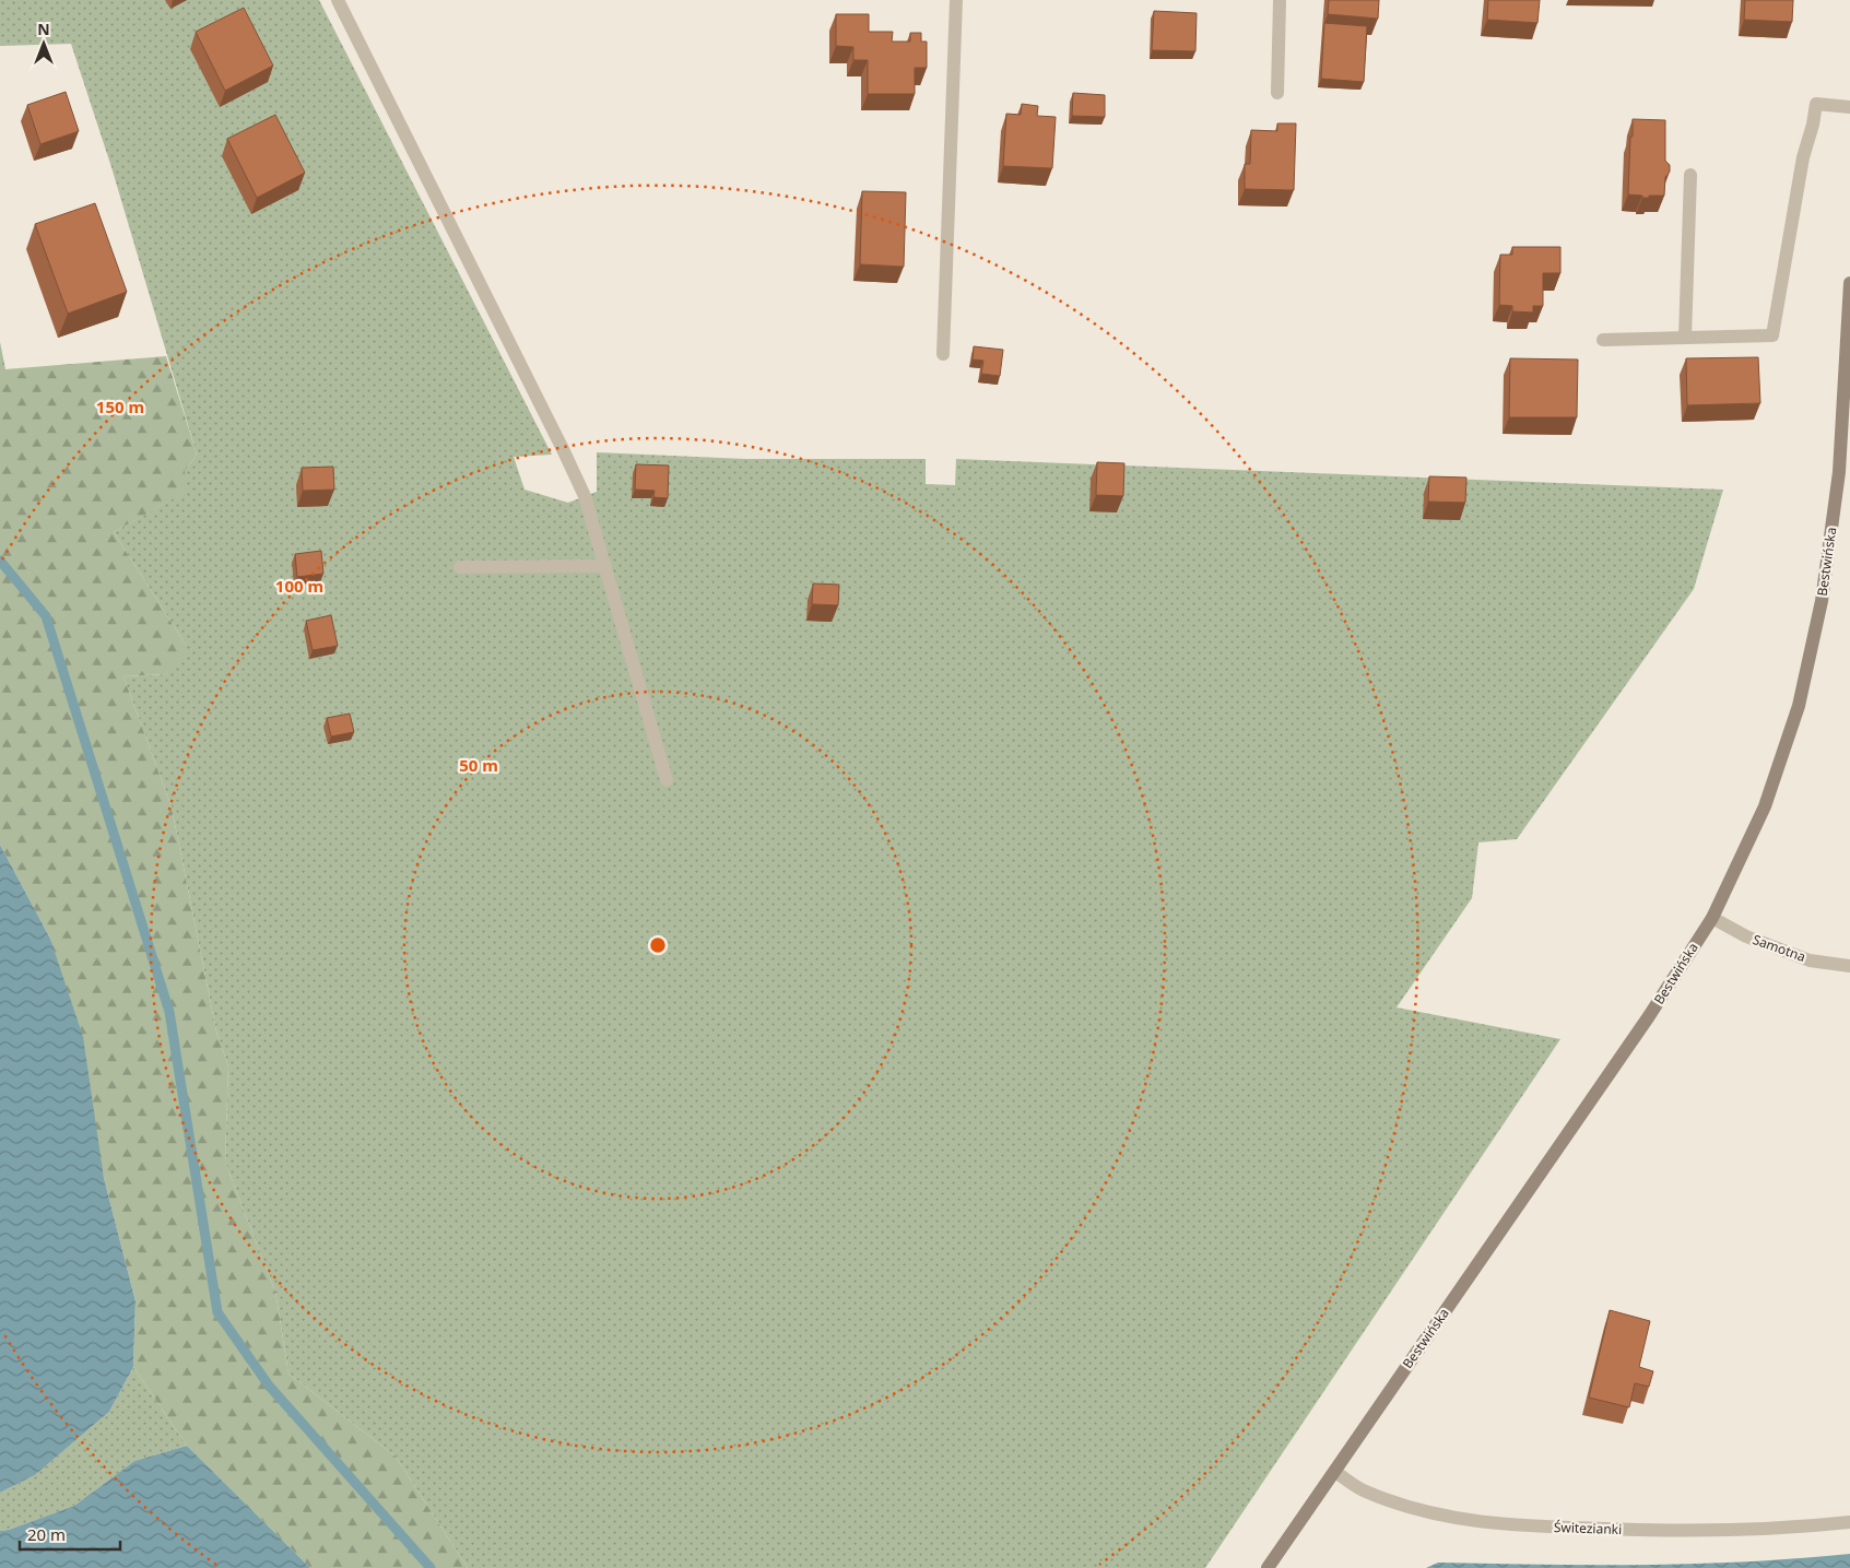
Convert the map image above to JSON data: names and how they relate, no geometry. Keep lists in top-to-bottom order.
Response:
{
  "streets": {
    "street": ["Bestwińska", "Samotna", "Świtezianki"]
  },
  "crossings": [
    ["Bestwińska", "Samotna"],
    ["Bestwińska", "Świtezianki"]
  ],
  "scale_bar": "20 m",
  "north": "top",
  "rings": ["150 m", "100 m", "50 m"]
}
